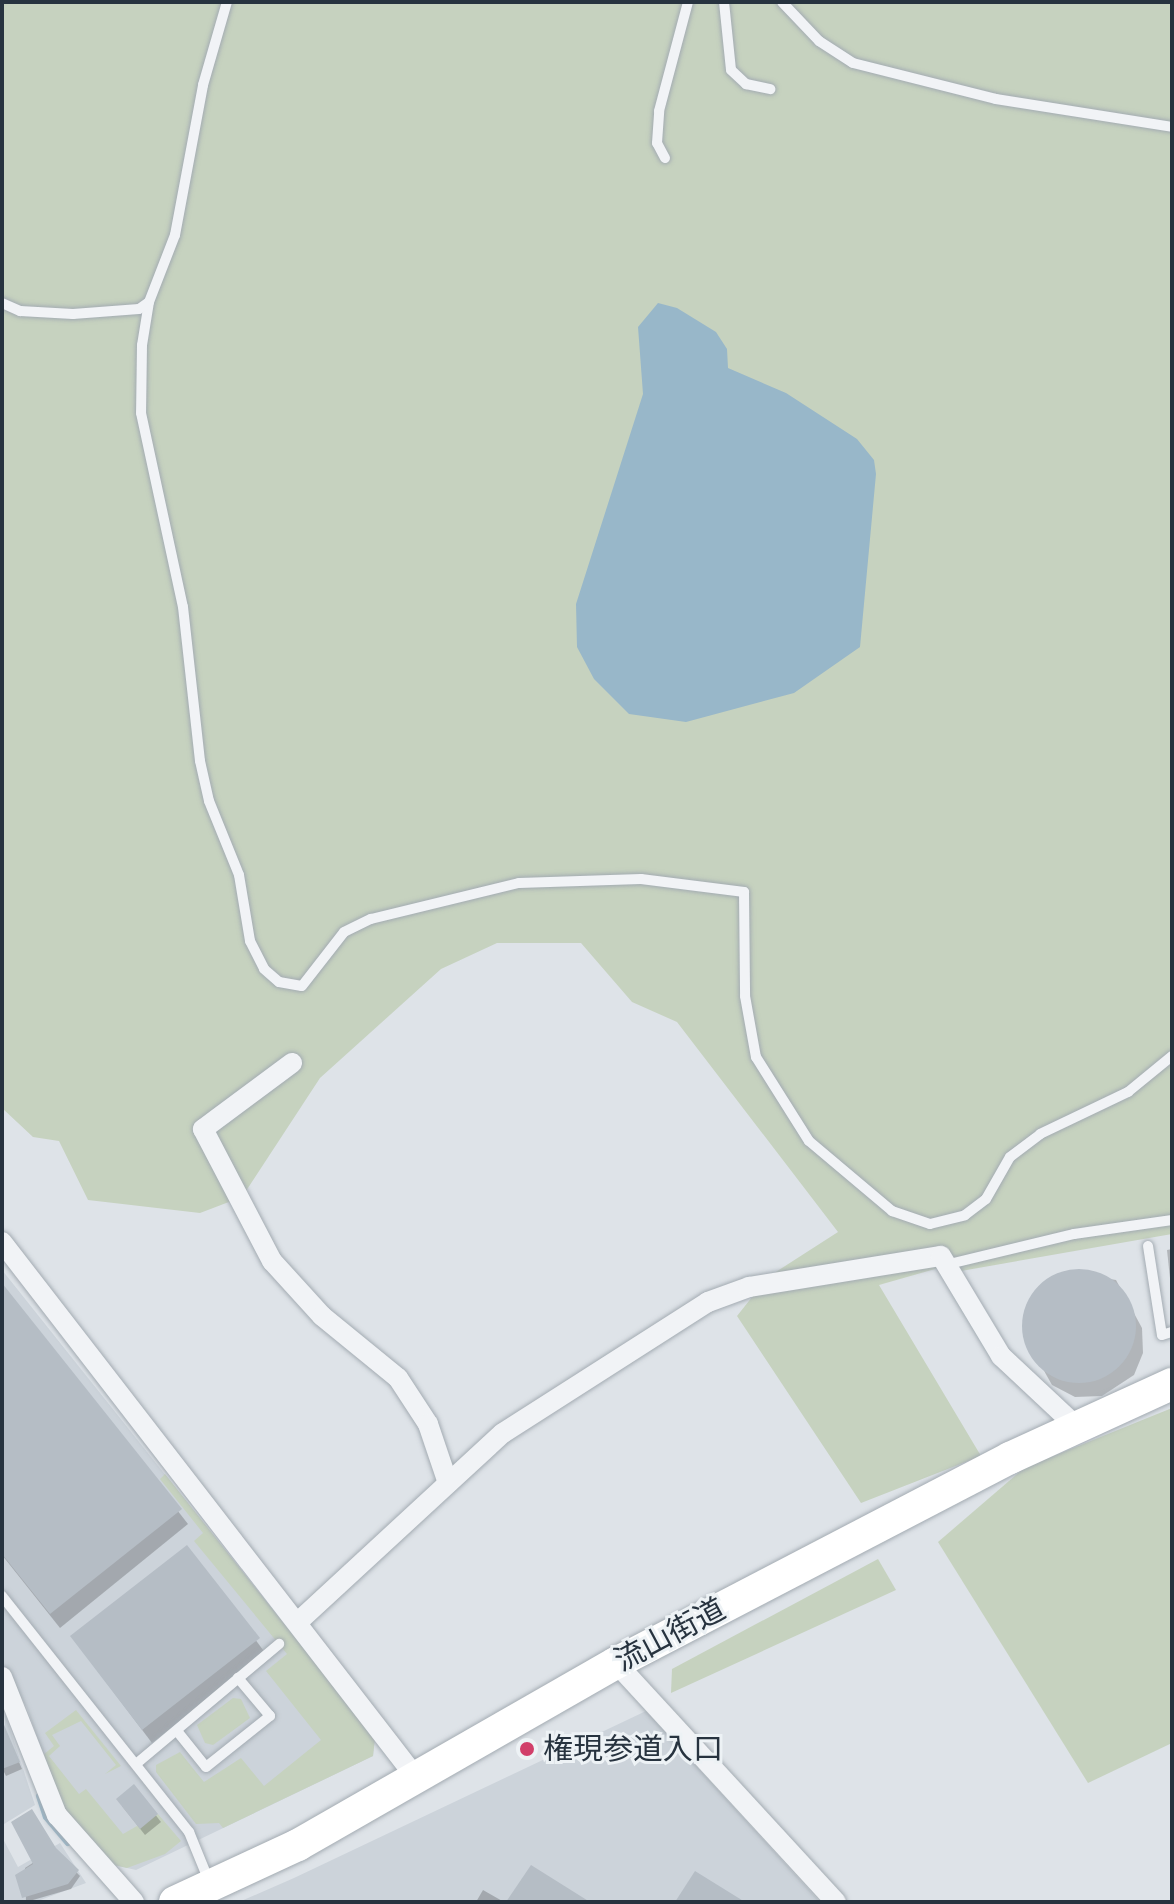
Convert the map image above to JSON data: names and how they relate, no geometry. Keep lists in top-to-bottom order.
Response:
{
  "streets": {
    "main road": ["流山街道"]
  },
  "places": ["権現参道入口"]
}
